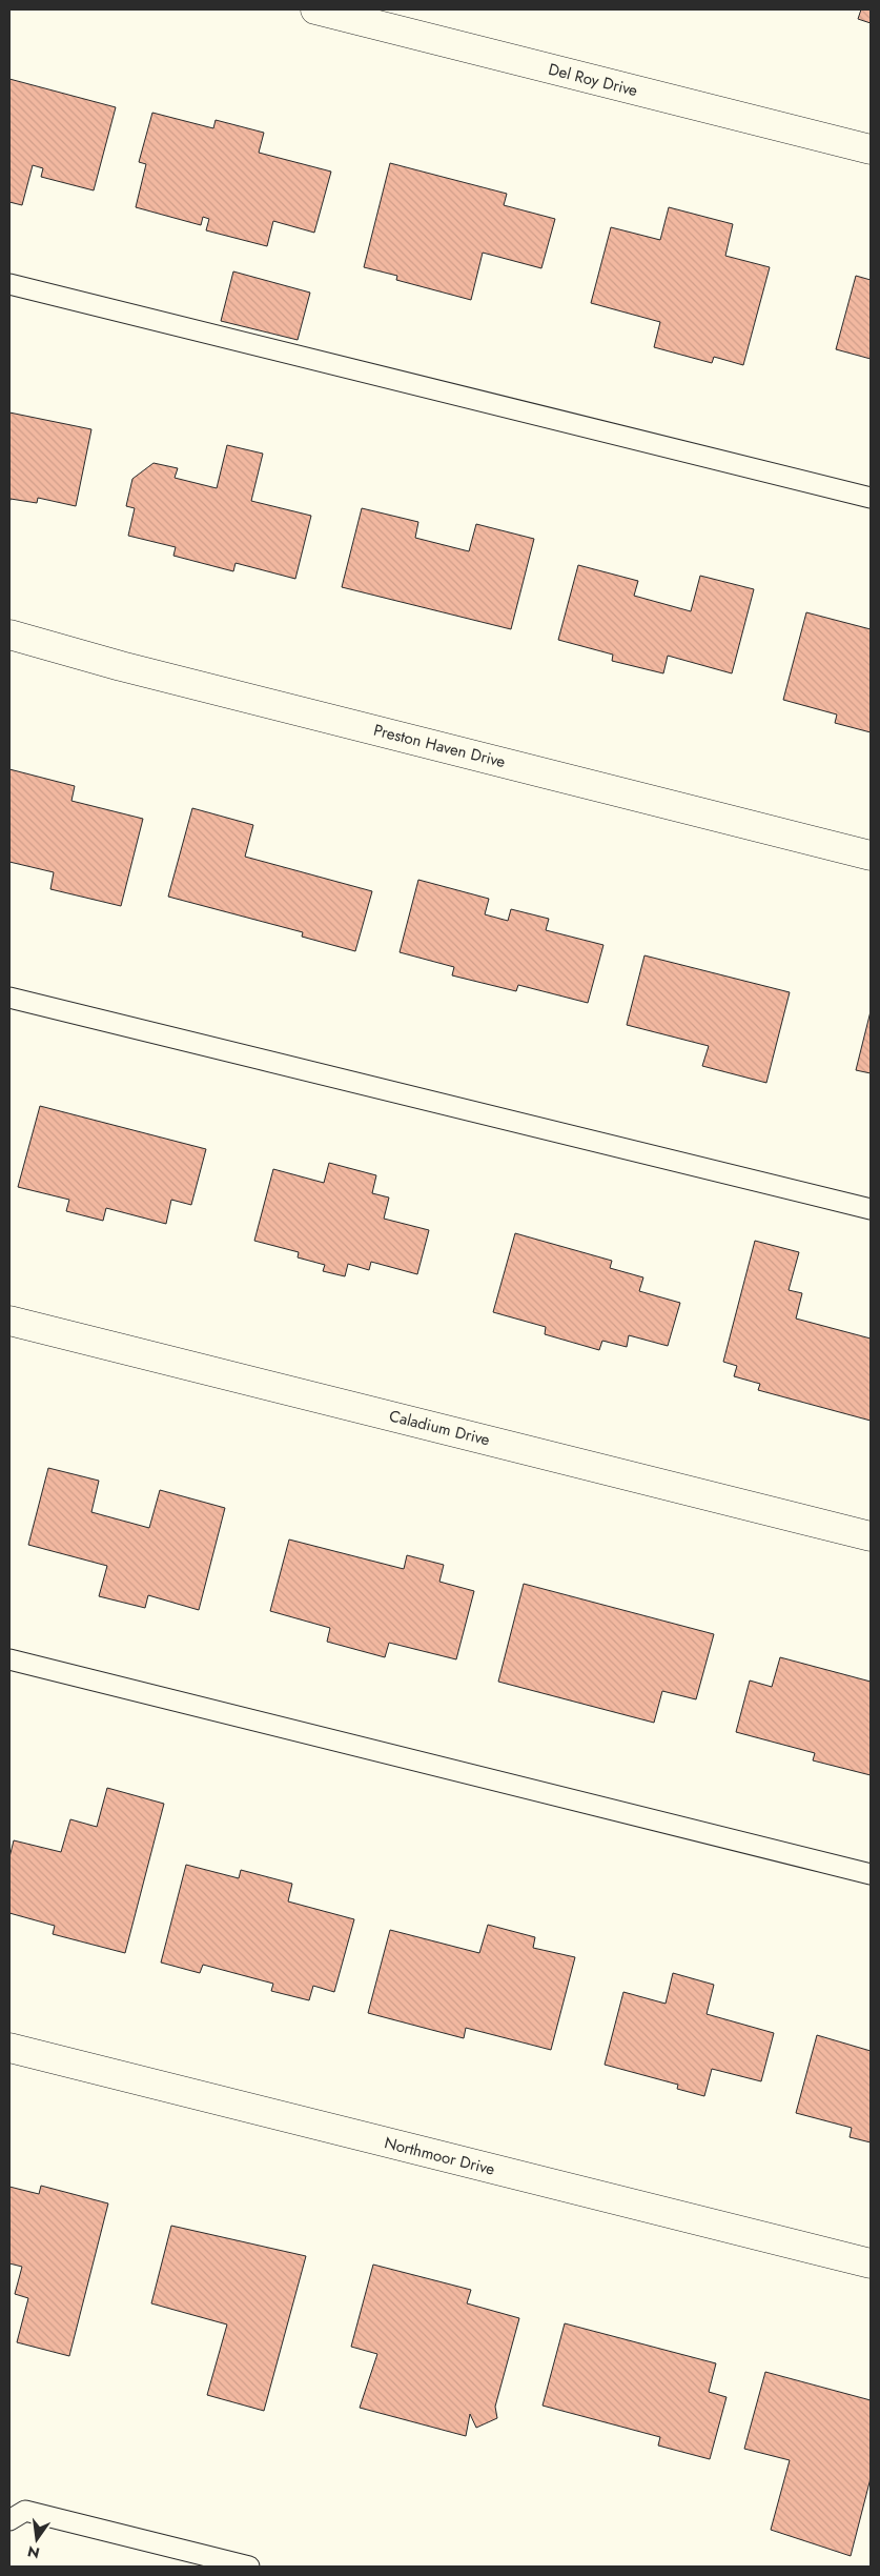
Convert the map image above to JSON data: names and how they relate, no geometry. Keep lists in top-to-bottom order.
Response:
{
  "streets": {
    "street": [
      "Del Roy Drive",
      "Preston Haven Drive",
      "Caladium Drive",
      "Northmoor Drive"
    ]
  },
  "north": "bottom"
}
